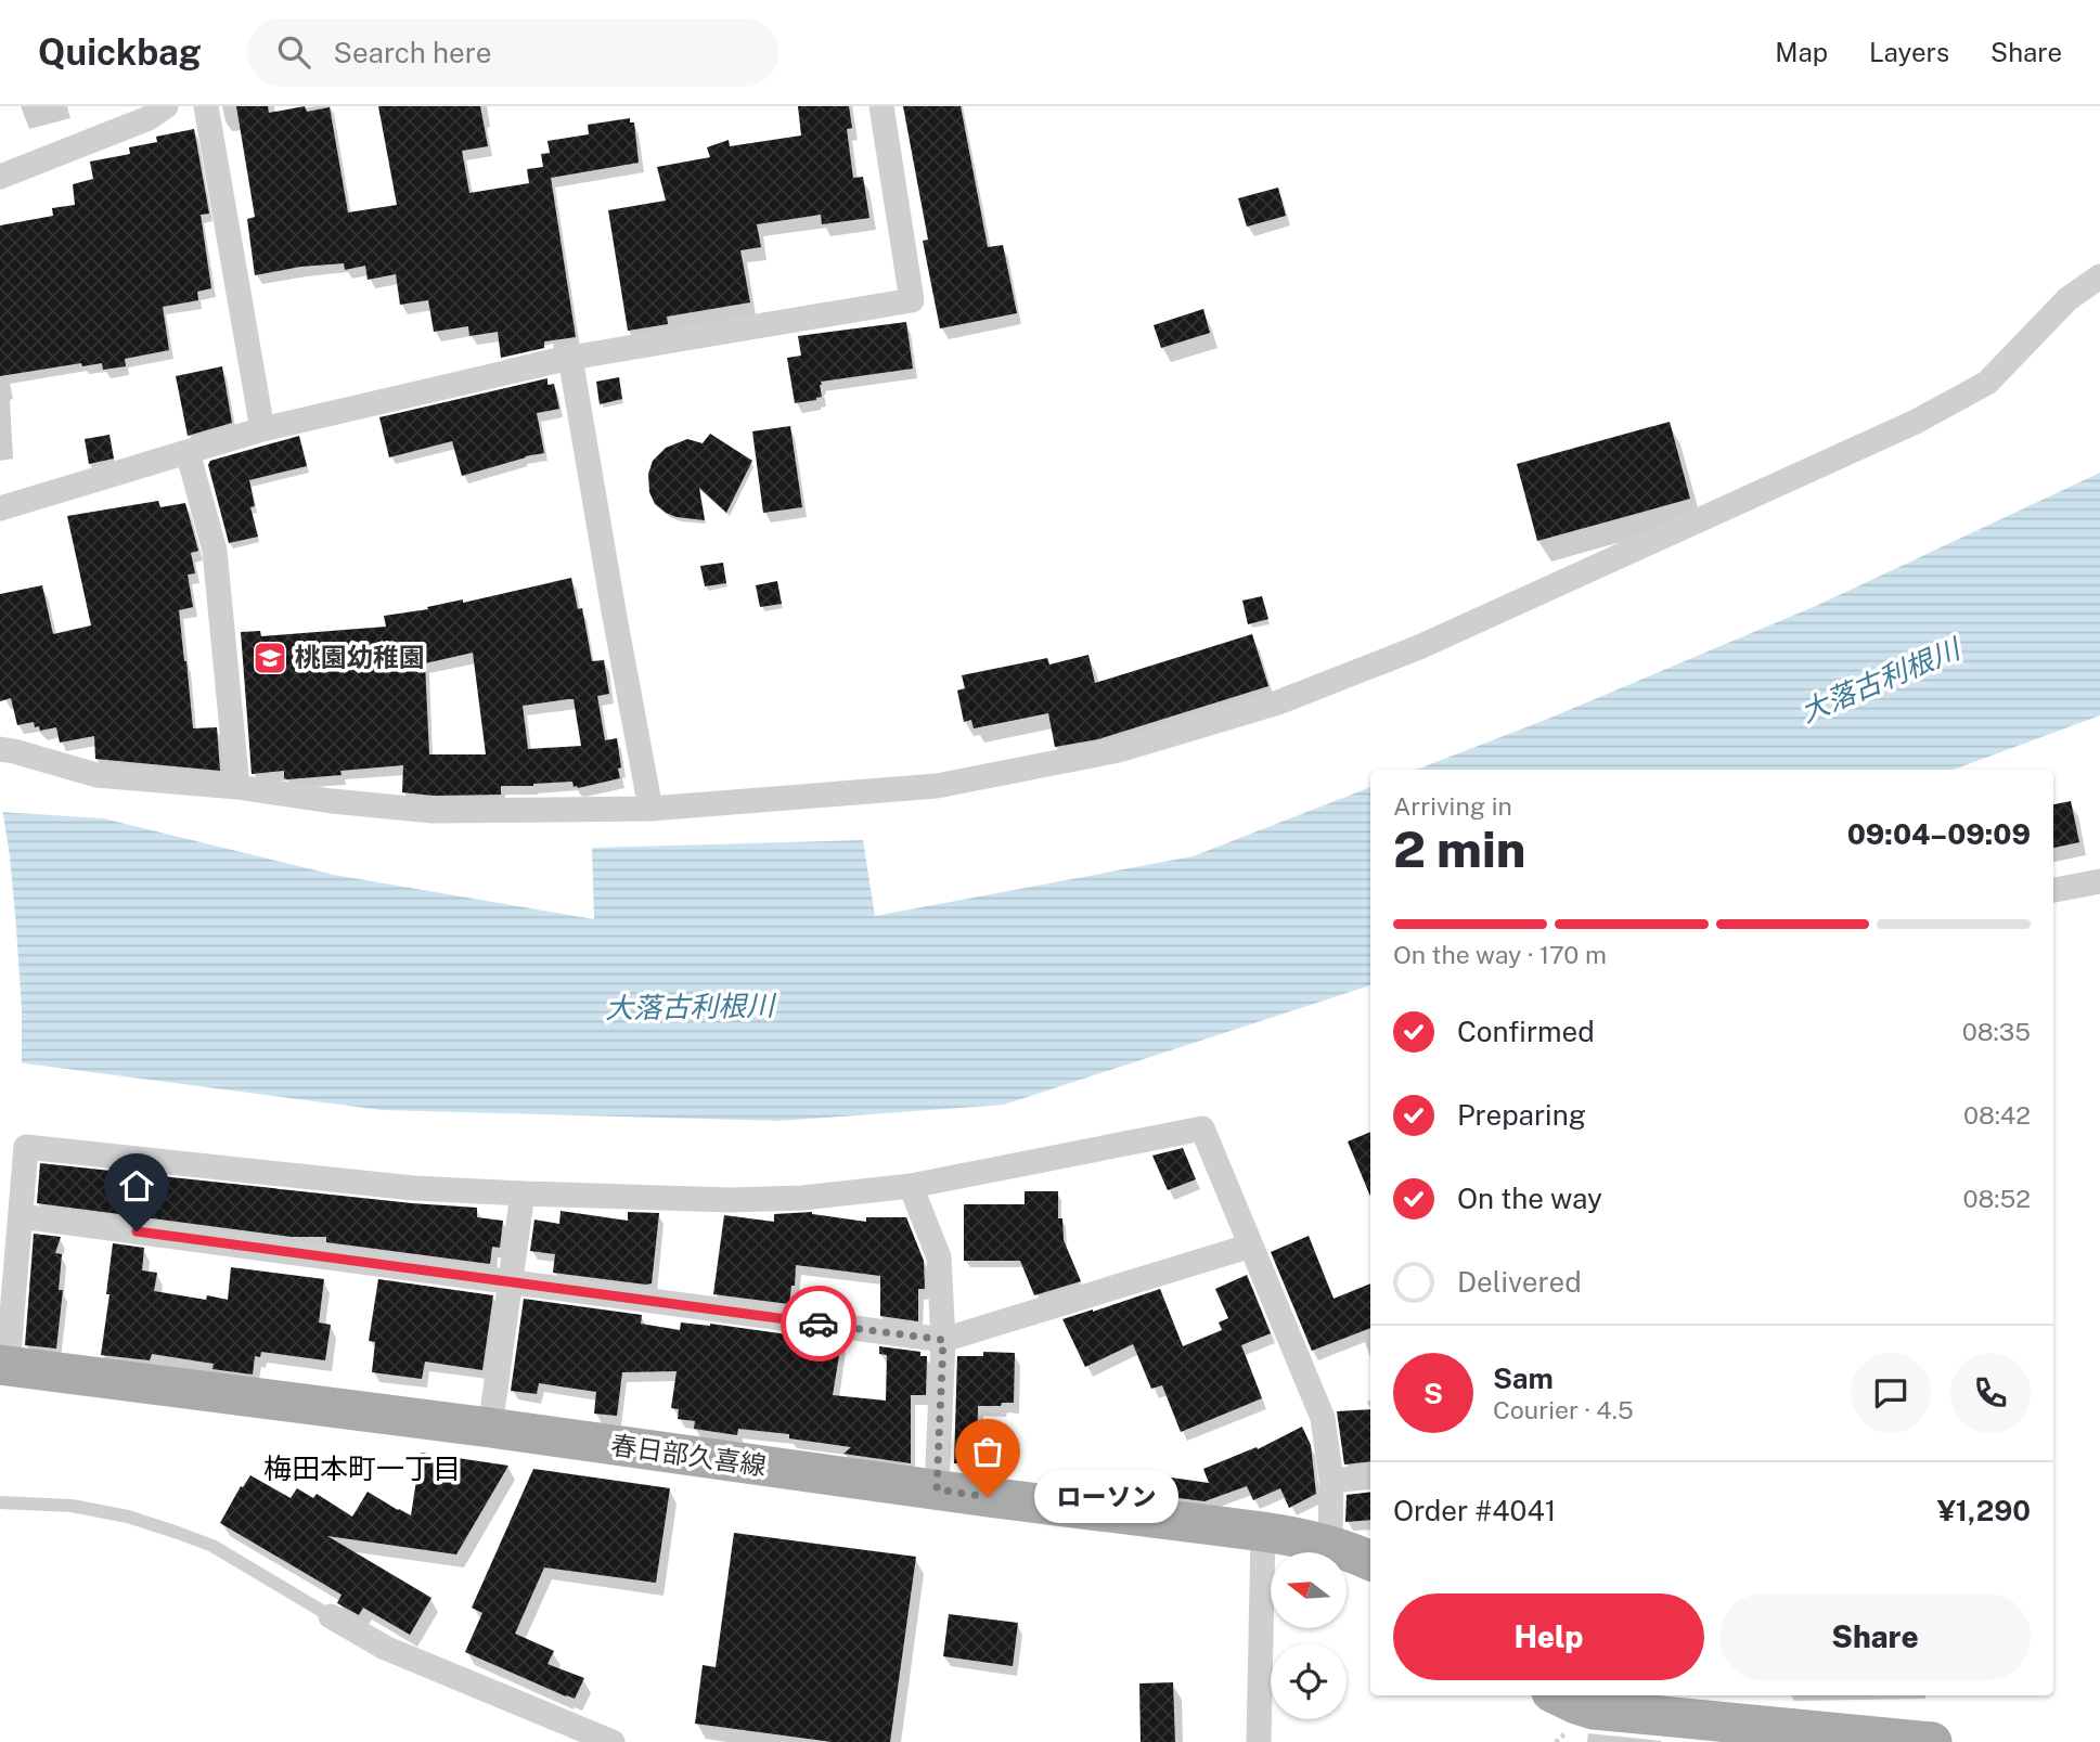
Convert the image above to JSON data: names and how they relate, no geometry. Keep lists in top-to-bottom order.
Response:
{
  "streets": {
    "main road": ["春日部久喜線"]
  },
  "districts": ["梅田本町一丁目"],
  "water": ["大落古利根川"],
  "places": {
    "school or university": ["桃園幼稚園"],
    "other": ["ローソン"]
  },
  "north": "left",
  "page": {
    "header": "Quickbag",
    "search": "Search here",
    "nav": ["Map", "Layers", "Share"],
    "heading": ["2 min", "Arriving in", "09:04–09:09"],
    "panel": [
      "Sam",
      "Courier · 4.5",
      "Order #4041",
      "¥1,290"
    ],
    "bar": "On the way · 170 m",
    "list": [
      ["Confirmed", "08:35"],
      ["Preparing", "08:42"],
      ["On the way", "08:52"],
      "Delivered"
    ],
    "round": "S",
    "bubble": "ローソン",
    "buttons": ["Help", "Share"]
  }
}
